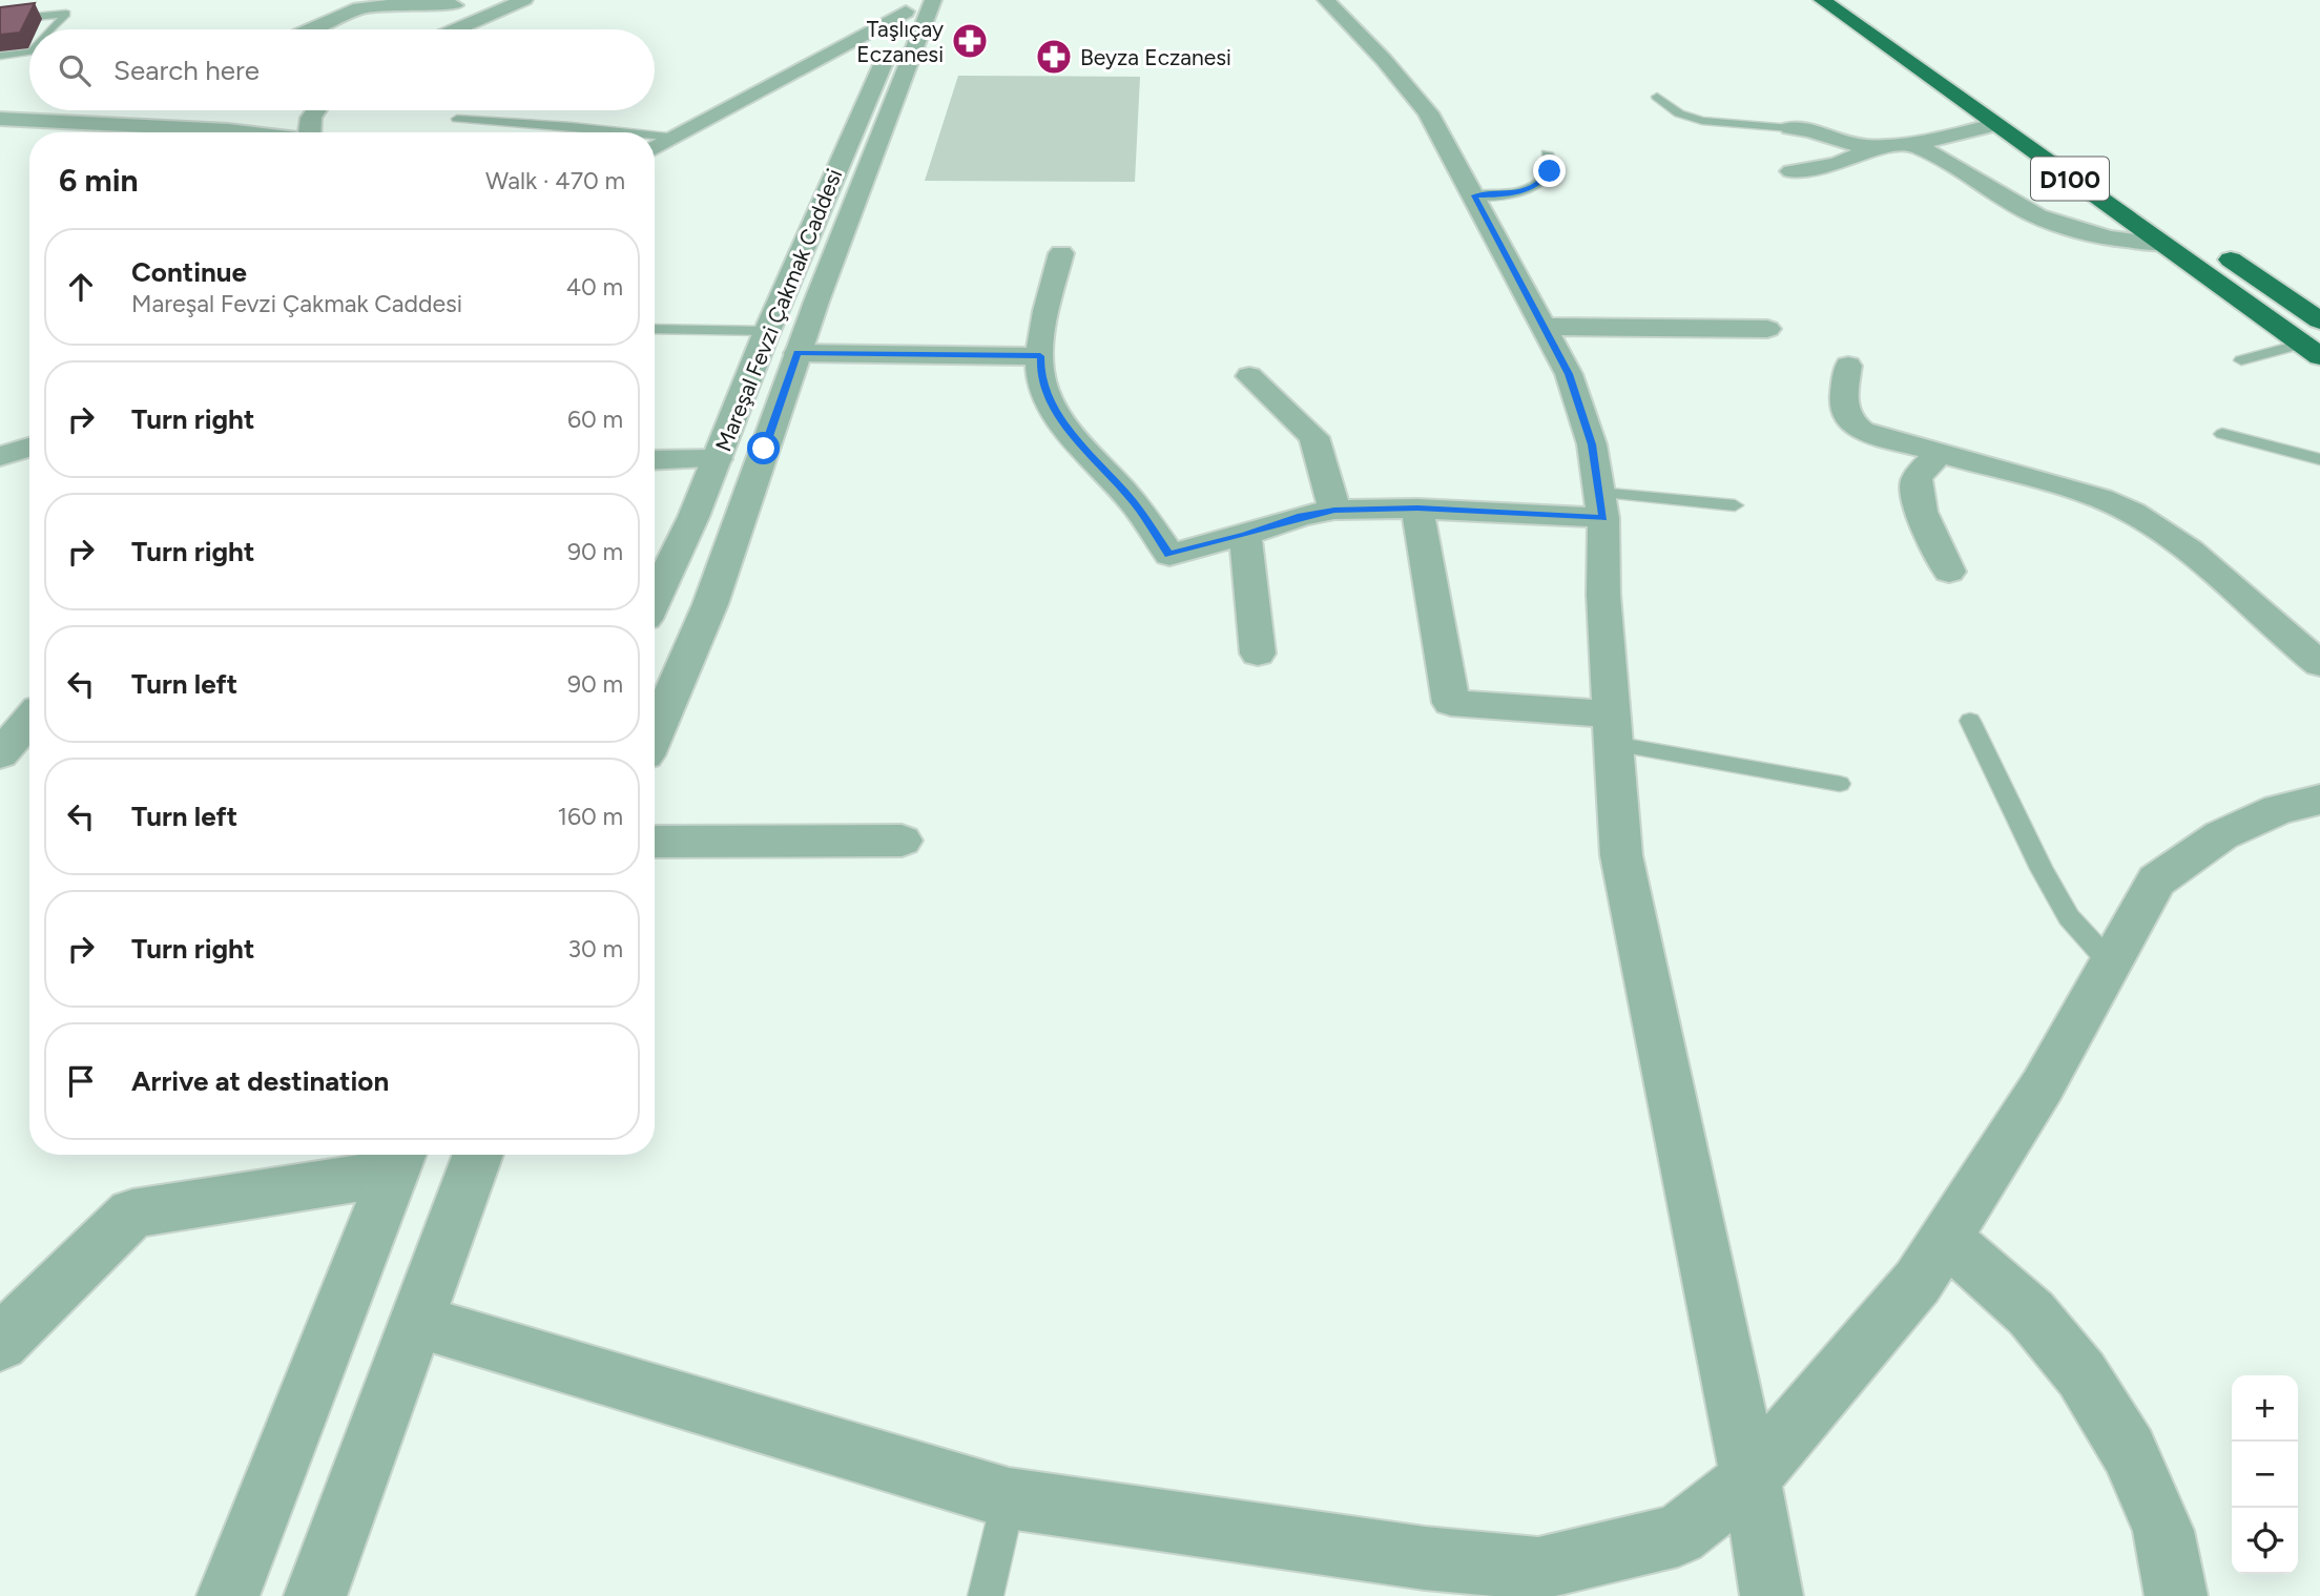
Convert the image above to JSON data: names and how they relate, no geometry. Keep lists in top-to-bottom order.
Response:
{
  "streets": {
    "highway": ["D100"],
    "street": ["Mareşal Fevzi Çakmak Caddesi"]
  },
  "places": {
    "pharmacy": ["Taşlıçay Eczanesi", "Beyza Eczanesi"]
  },
  "page": {
    "search": "Search here",
    "heading": ["6 min", "Walk · 470 m"],
    "list": [
      ["Continue", "Mareşal Fevzi Çakmak Caddesi", "40 m"],
      ["Turn right", "60 m"],
      ["Turn right", "90 m"],
      ["Turn left", "90 m"],
      ["Turn left", "160 m"],
      ["Turn right", "30 m"],
      "Arrive at destination"
    ],
    "map_buttons": ["+", "−"]
  }
}
